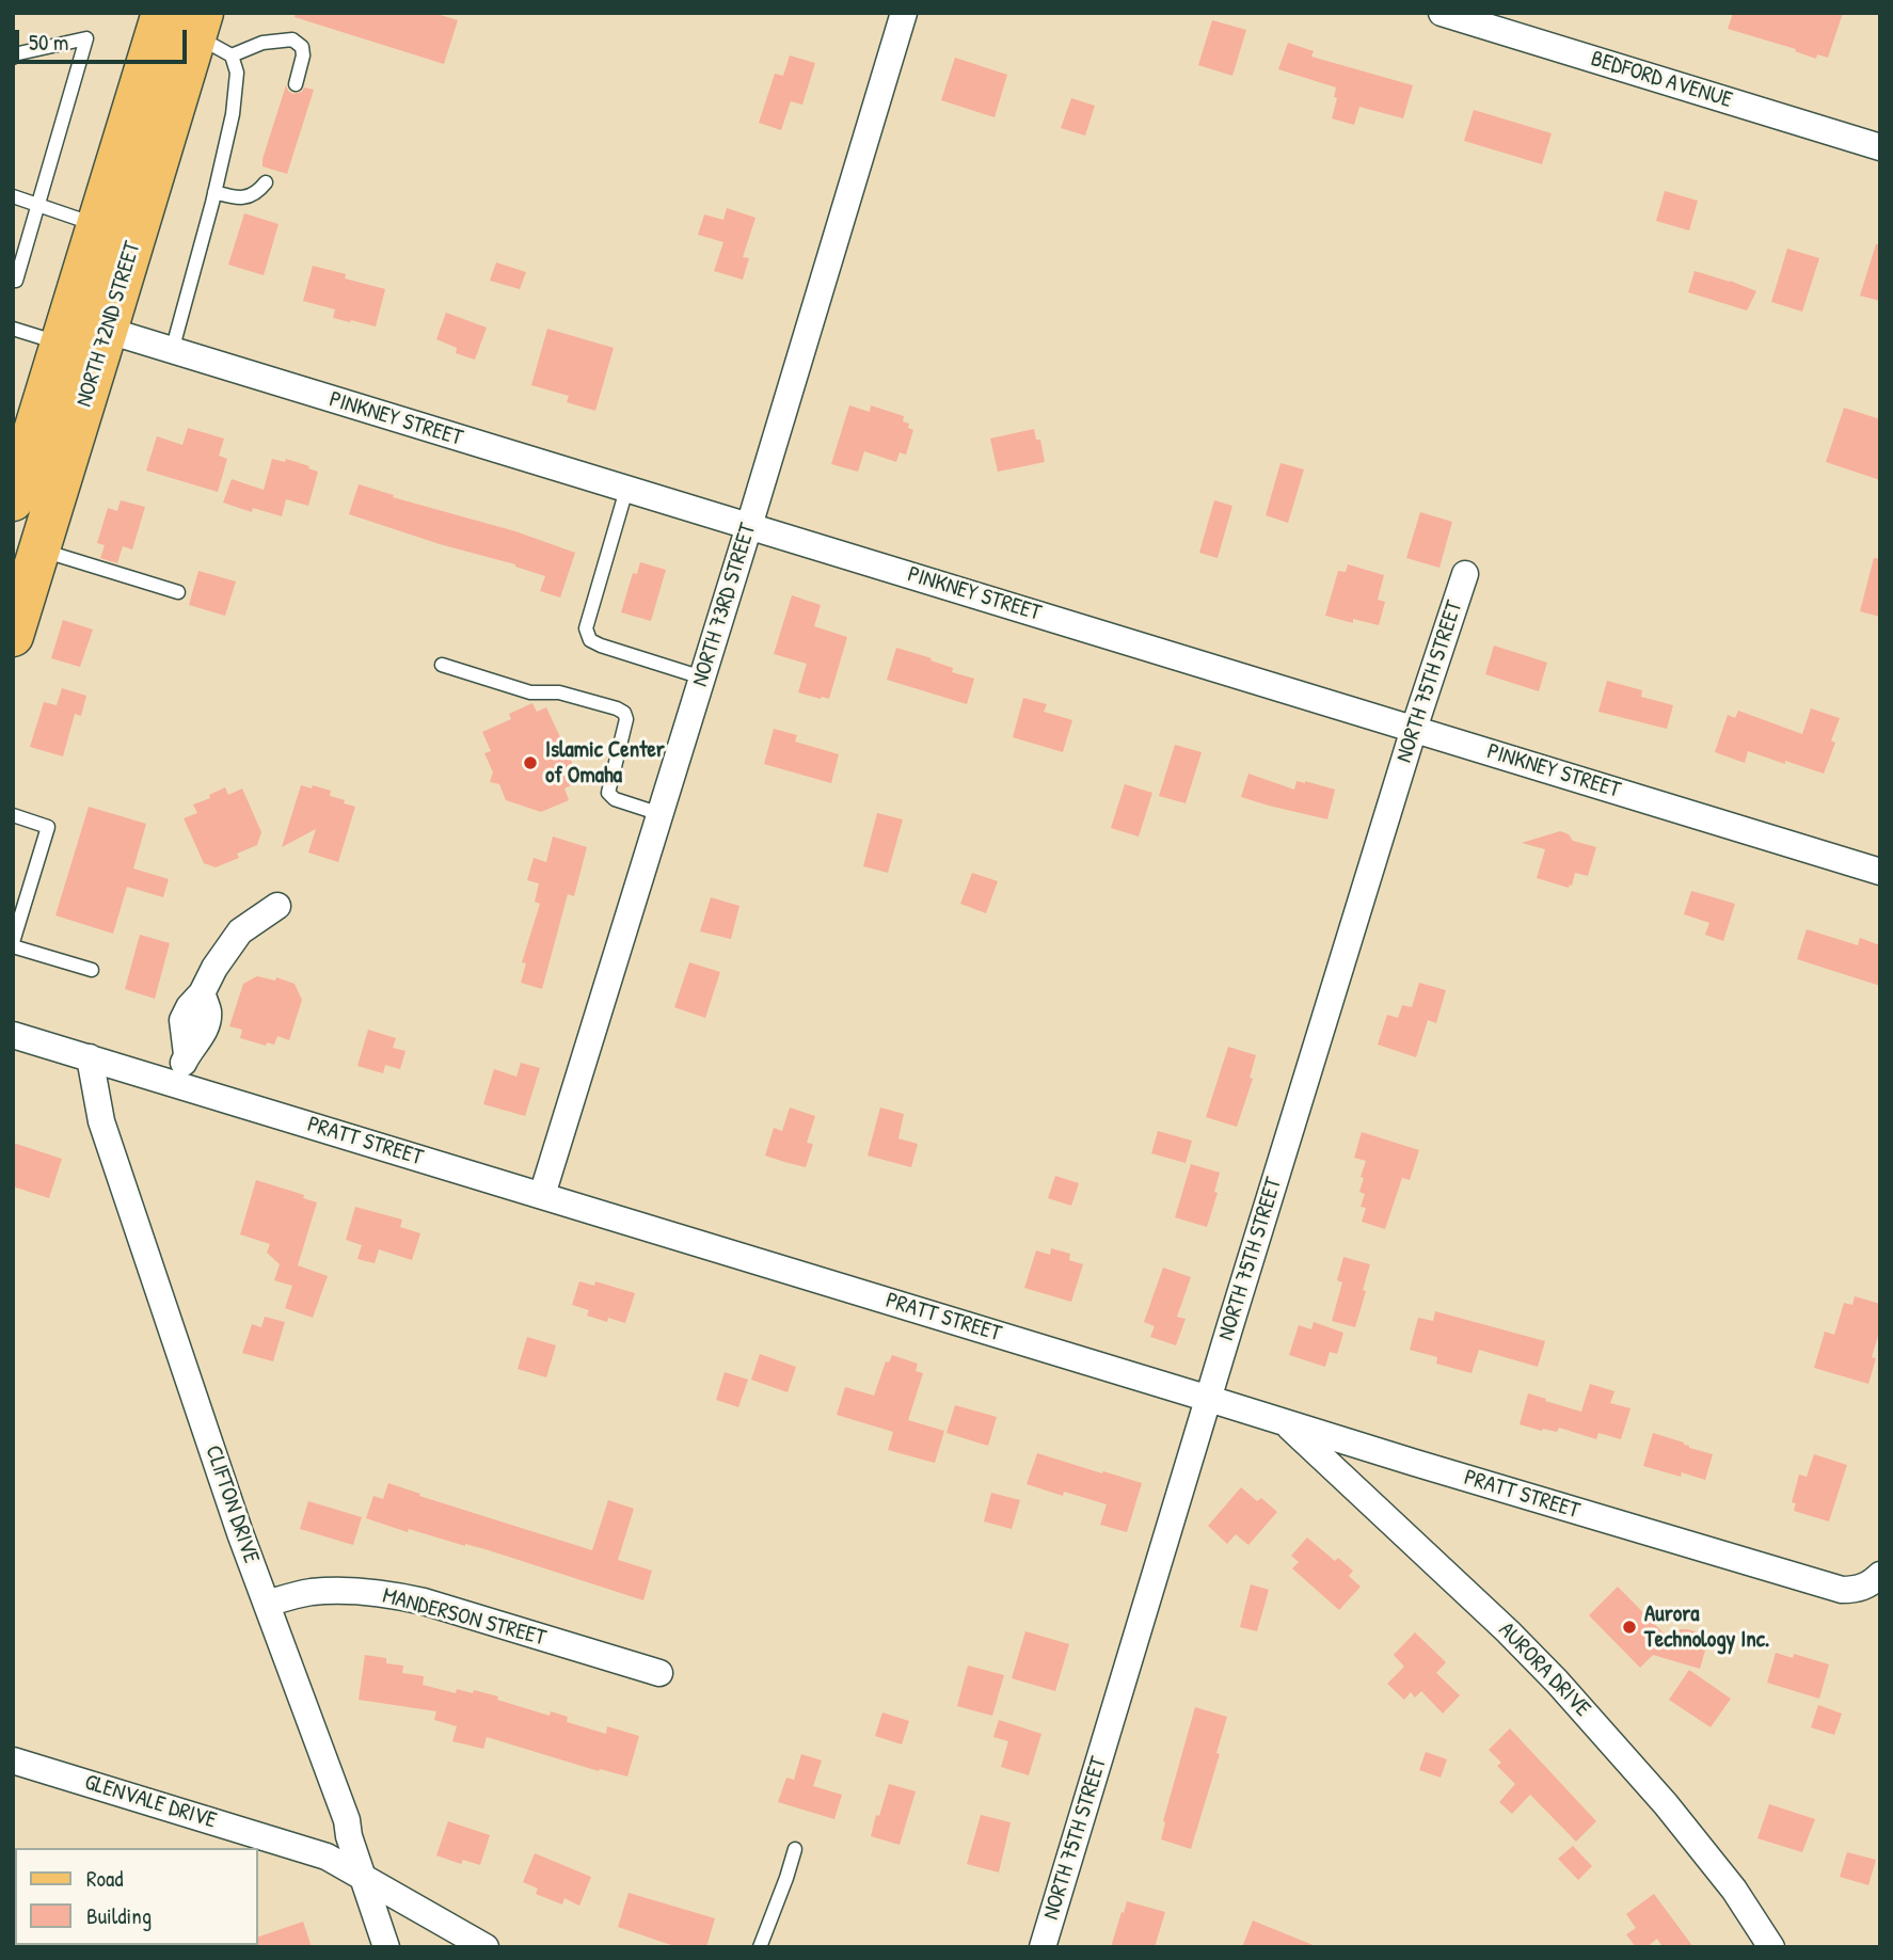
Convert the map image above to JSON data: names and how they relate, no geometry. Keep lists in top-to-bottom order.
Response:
{
  "streets": {
    "main road": ["NORTH 72ND STREET"],
    "street": [
      "BEDFORD AVENUE",
      "PINKNEY STREET",
      "NORTH 73RD STREET",
      "NORTH 75TH STREET",
      "PRATT STREET",
      "CLIFTON DRIVE",
      "MANDERSON STREET",
      "AURORA DRIVE",
      "GLENVALE DRIVE"
    ]
  },
  "crossings": [
    ["NORTH 72ND STREET", "PINKNEY STREET"],
    ["PINKNEY STREET", "NORTH 73RD STREET"],
    ["PINKNEY STREET", "NORTH 75TH STREET"],
    ["NORTH 73RD STREET", "PRATT STREET"],
    ["NORTH 75TH STREET", "PRATT STREET"],
    ["PRATT STREET", "CLIFTON DRIVE"],
    ["PRATT STREET", "AURORA DRIVE"],
    ["CLIFTON DRIVE", "MANDERSON STREET"],
    ["CLIFTON DRIVE", "GLENVALE DRIVE"]
  ],
  "places": ["Islamic Center of Omaha", "Aurora Technology Inc."],
  "legend": ["Road", "Building"],
  "scale_bar": "50 m"
}
